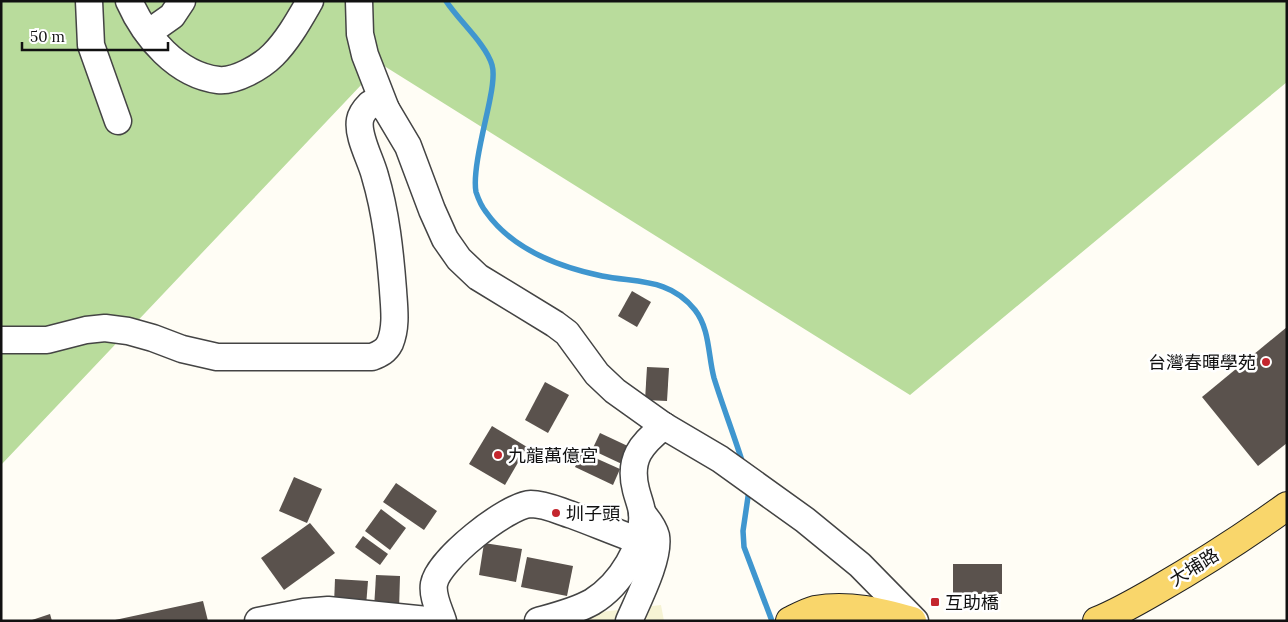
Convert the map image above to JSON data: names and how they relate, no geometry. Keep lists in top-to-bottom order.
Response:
{
  "streets": {
    "main road": ["大埔路"]
  },
  "places": {
    "other": ["台灣春暉學苑", "九龍萬億宮", "圳子頭"],
    "transit": ["互助橋"]
  },
  "scale_bar": "50 m"
}
